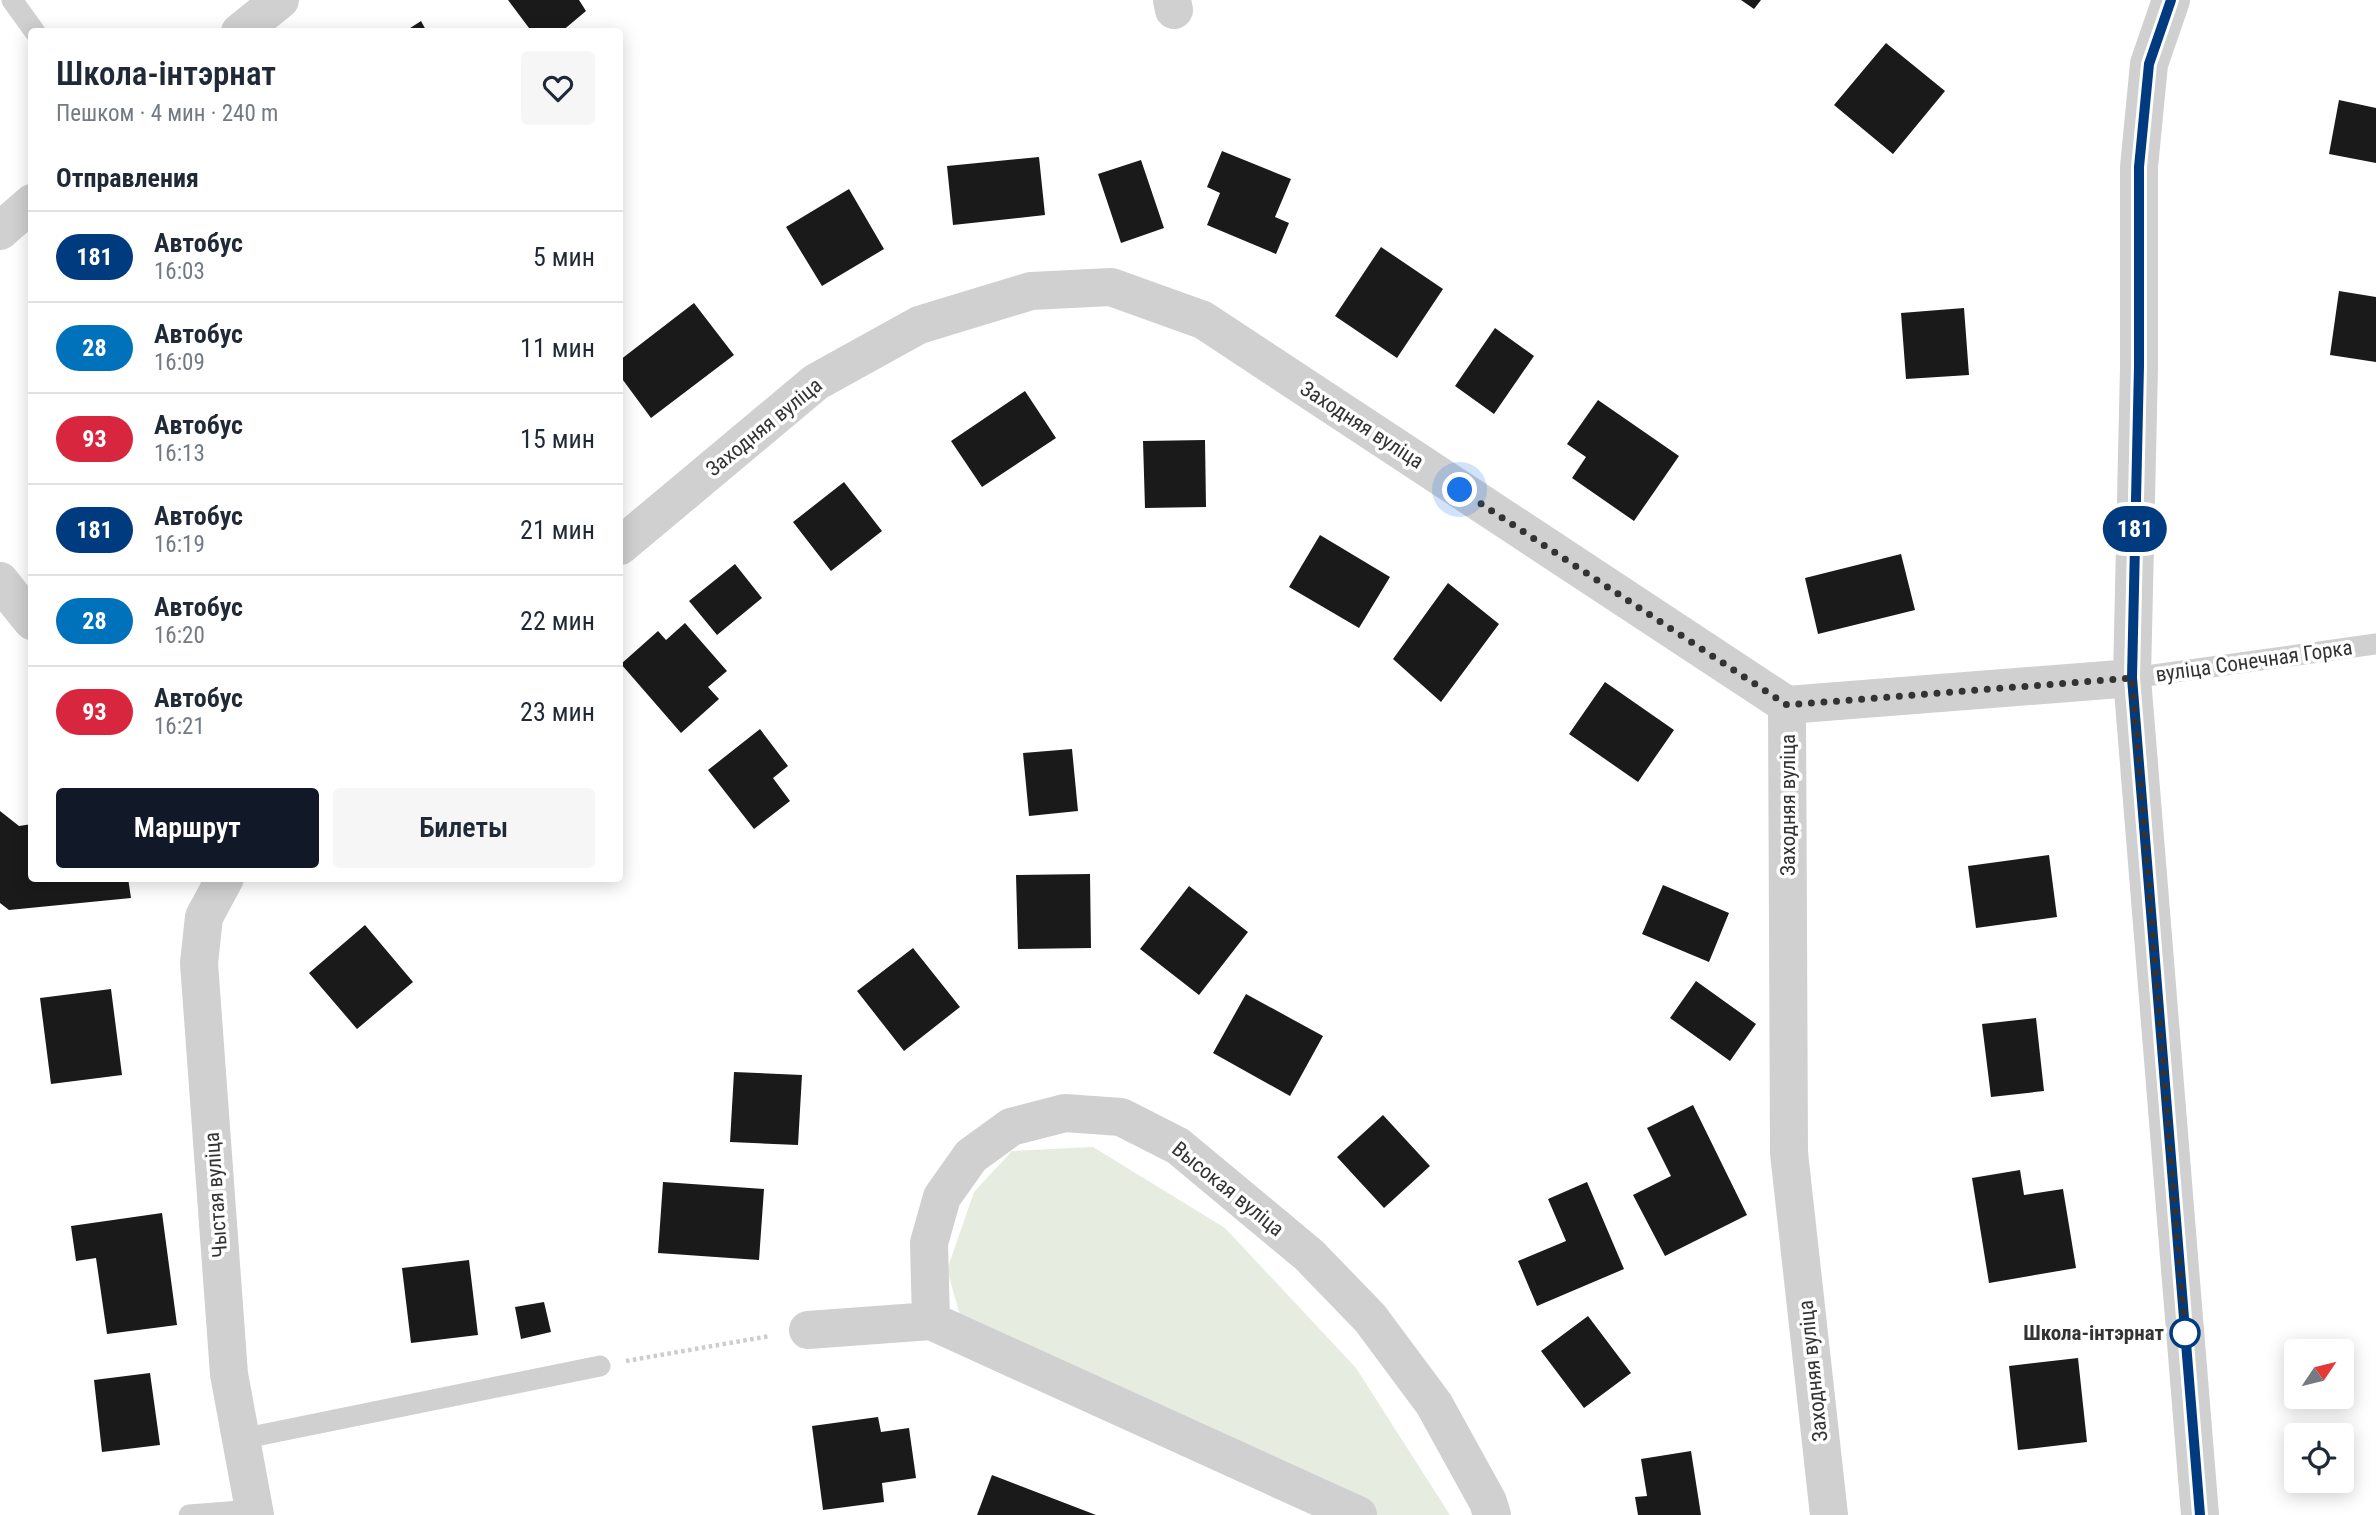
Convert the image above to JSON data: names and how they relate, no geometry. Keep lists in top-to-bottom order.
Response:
{
  "streets": {
    "street": ["Заходняя вуліца", "Высокая вуліца", "Чыстая вуліца"],
    "lane": ["вуліца Сонечная Горка"]
  },
  "places": ["Школа-інтэрнат"],
  "lines": ["bus line 181"],
  "north": "top right",
  "page": {
    "on_map": "181",
    "heading": [
      ["Школа-інтэрнат", "Пешком · 4 мин · 240 m"],
      "Отправления"
    ],
    "list": [
      {
        "mark": "181",
        "name": "Автобус",
        "note": "16:03",
        "value": "5 мин"
      },
      {
        "mark": "28",
        "name": "Автобус",
        "note": "16:09",
        "value": "11 мин"
      },
      {
        "mark": "93",
        "name": "Автобус",
        "note": "16:13",
        "value": "15 мин"
      },
      {
        "mark": "181",
        "name": "Автобус",
        "note": "16:19",
        "value": "21 мин"
      },
      {
        "mark": "28",
        "name": "Автобус",
        "note": "16:20",
        "value": "22 мин"
      },
      {
        "mark": "93",
        "name": "Автобус",
        "note": "16:21",
        "value": "23 мин"
      }
    ],
    "buttons": ["Маршрут", "Билеты"]
  }
}
